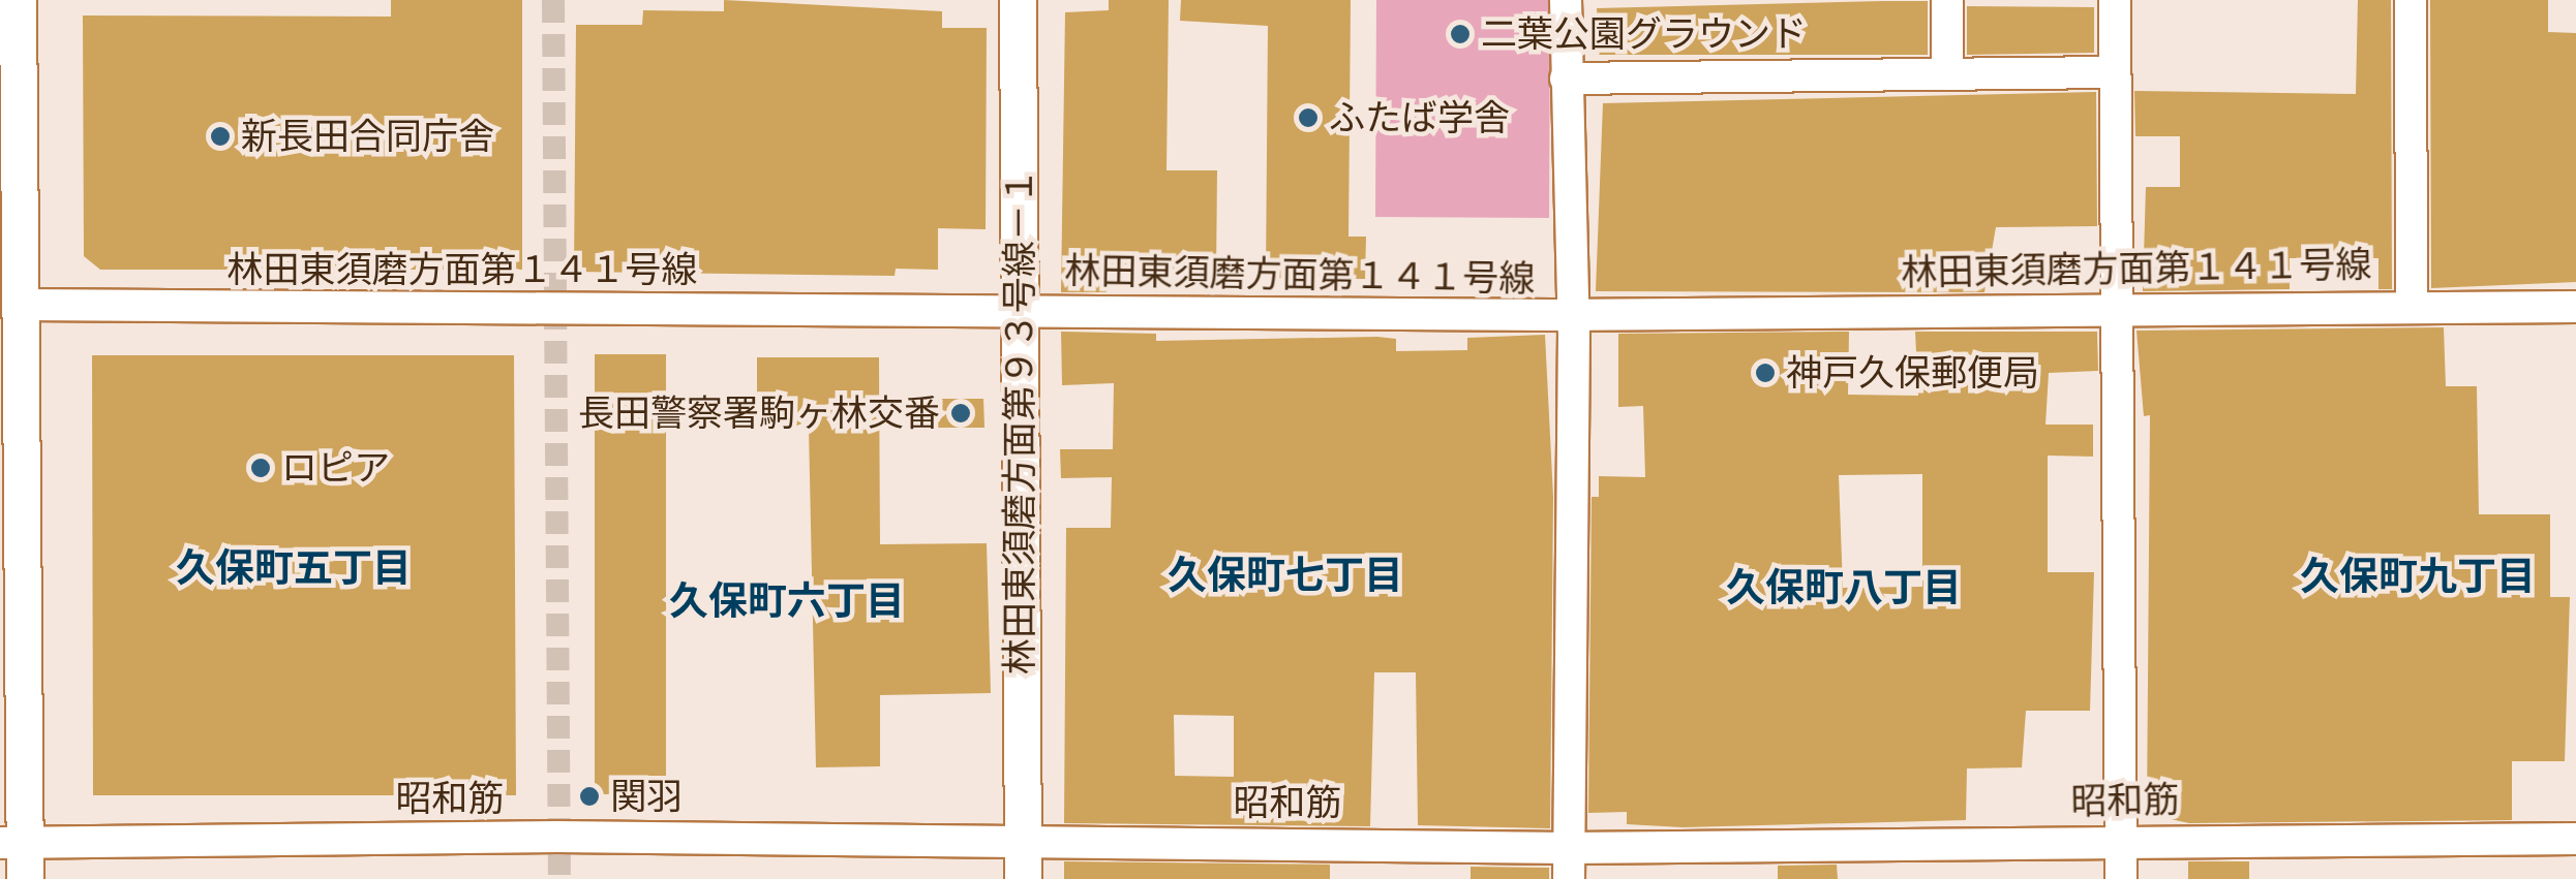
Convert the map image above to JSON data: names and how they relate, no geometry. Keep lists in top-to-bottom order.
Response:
{
  "streets": {
    "street": ["林田東須磨方面第１４１号線", "林田東須磨方面第９３号線－１", "昭和筋"]
  },
  "crossings": [
    ["林田東須磨方面第１４１号線", "林田東須磨方面第９３号線－１"],
    ["林田東須磨方面第９３号線－１", "昭和筋"]
  ],
  "districts": [
    "久保町五丁目",
    "久保町七丁目",
    "久保町九丁目",
    "久保町八丁目",
    "久保町六丁目"
  ],
  "places": [
    "二葉公園グラウンド",
    "ふたば学舎",
    "新長田合同庁舎",
    "神戸久保郵便局",
    "長田警察署駒ヶ林交番",
    "ロピア",
    "関羽"
  ]
}
